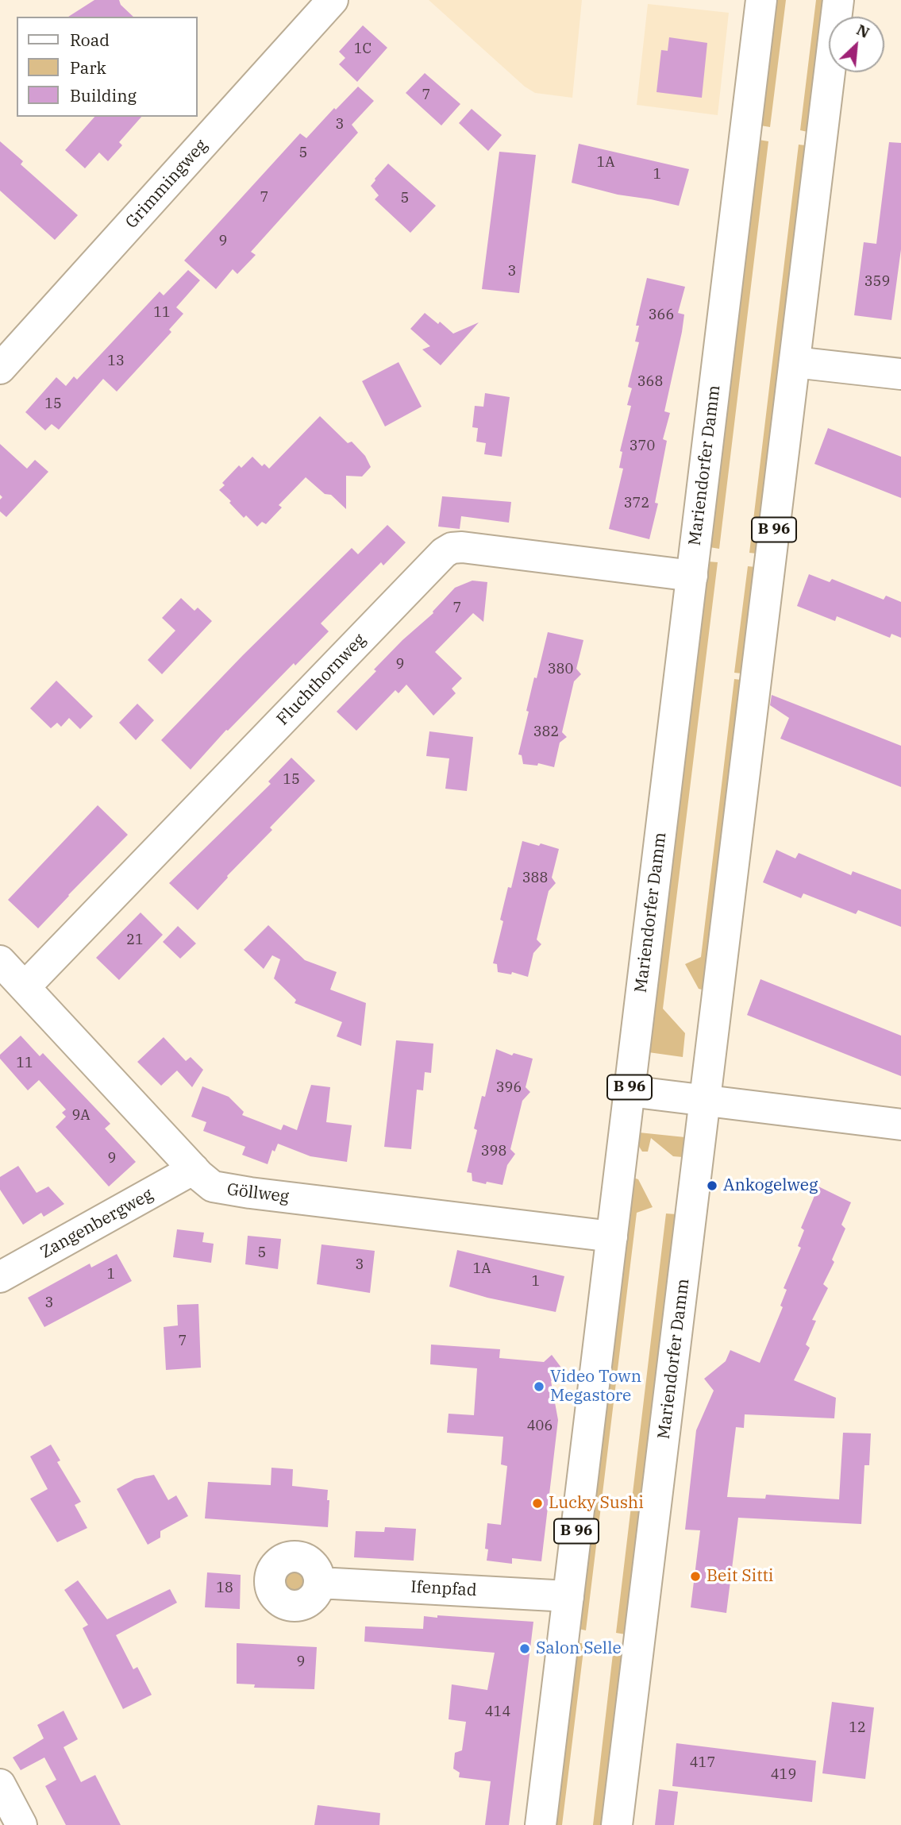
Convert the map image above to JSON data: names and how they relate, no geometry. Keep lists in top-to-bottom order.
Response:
{
  "streets": {
    "main road": [
      "Grimmingweg",
      "Mariendorfer Damm",
      "B 96",
      "Fluchthornweg",
      "Göllweg",
      "Zangenbergweg",
      "Ifenpfad"
    ]
  },
  "crossings": [
    ["Mariendorfer Damm", "Fluchthornweg"],
    ["Mariendorfer Damm", "Göllweg"],
    ["Mariendorfer Damm", "Ifenpfad"],
    ["Fluchthornweg", "Göllweg"],
    ["Göllweg", "Zangenbergweg"]
  ],
  "places": [
    "Ankogelweg",
    "Video Town Megastore",
    "Lucky Sushi",
    "Beit Sitti",
    "Salon Selle"
  ],
  "house_numbers": [
    "1C",
    "7",
    "3",
    "5",
    "1A",
    "1",
    "7",
    "5",
    "9",
    "3",
    "359",
    "11",
    "366",
    "13",
    "368",
    "15",
    "370",
    "372",
    "7",
    "9",
    "380",
    "382",
    "15",
    "388",
    "21",
    "11",
    "396",
    "9A",
    "398",
    "9",
    "5",
    "3",
    "1A",
    "1",
    "1",
    "3",
    "7",
    "406",
    "18",
    "9",
    "414",
    "12",
    "417",
    "419"
  ],
  "legend": ["Road", "Park", "Building"],
  "north": "top right"
}
